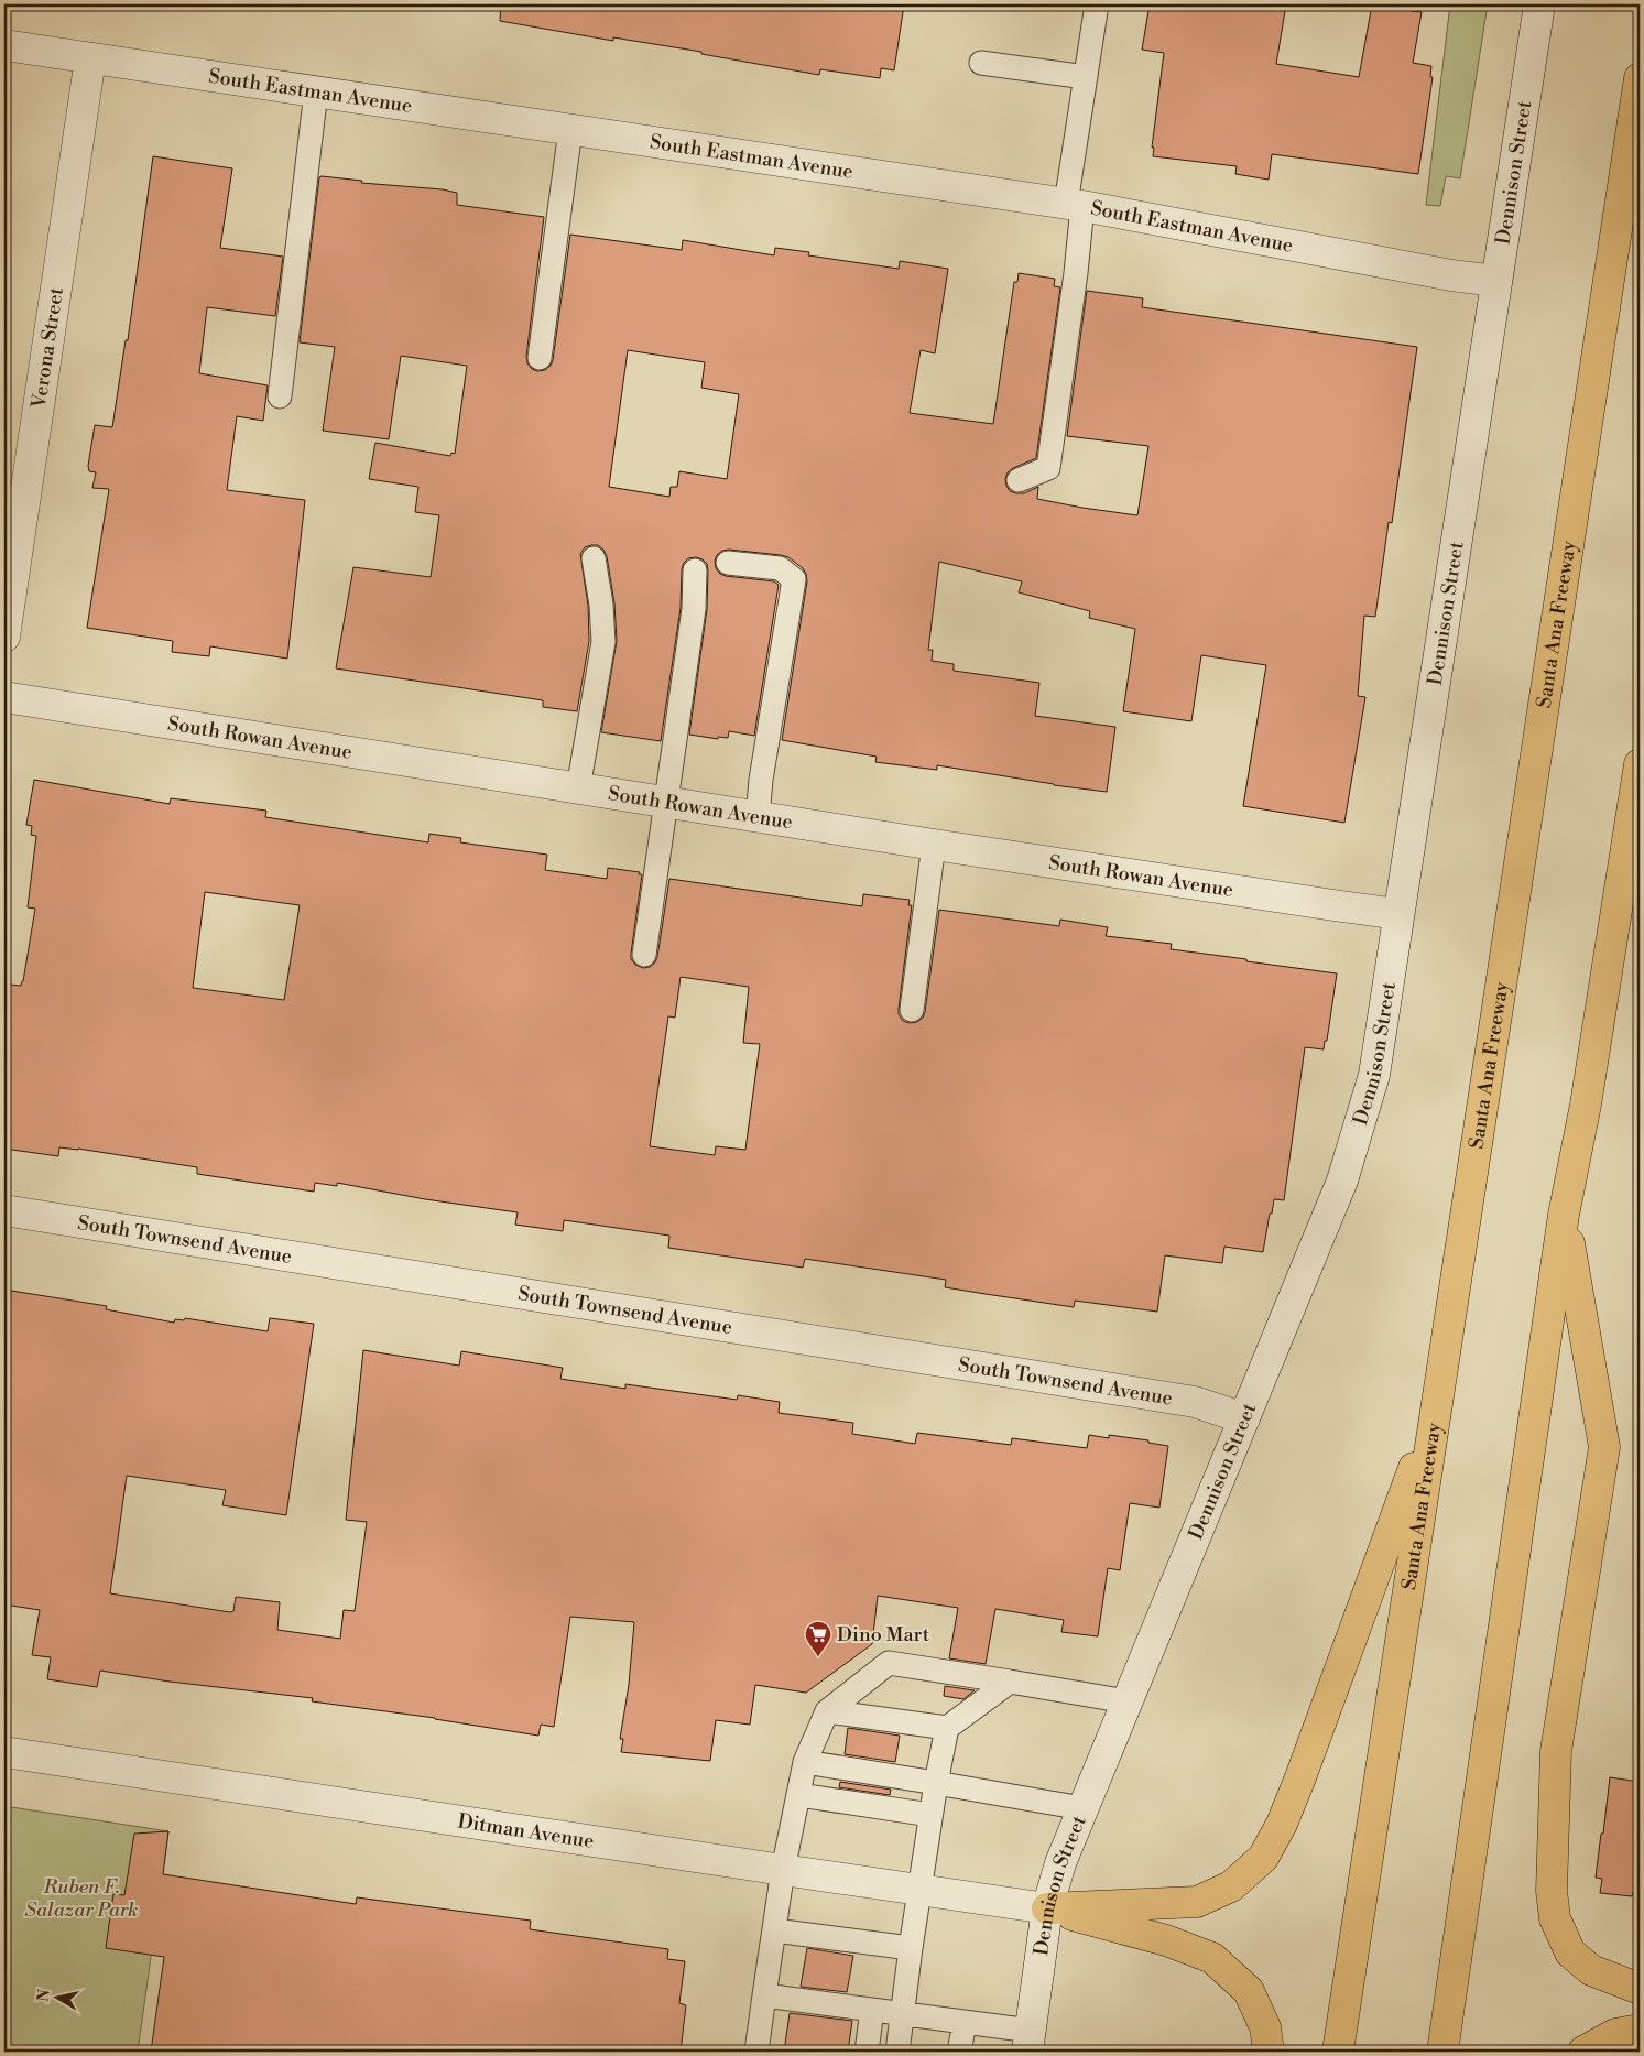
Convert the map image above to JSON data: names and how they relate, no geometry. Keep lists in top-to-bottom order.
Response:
{
  "streets": {
    "highway": ["Santa Ana Freeway"],
    "street": [
      "South Eastman Avenue",
      "Dennison Street",
      "Verona Street",
      "South Rowan Avenue",
      "South Townsend Avenue",
      "Ditman Avenue"
    ]
  },
  "crossings": [
    ["South Eastman Avenue", "Dennison Street"],
    ["South Eastman Avenue", "Verona Street"],
    ["Dennison Street", "South Rowan Avenue"],
    ["Dennison Street", "South Townsend Avenue"],
    ["Dennison Street", "Ditman Avenue"]
  ],
  "parks": ["Ruben F. Salazar Park"],
  "places": {
    "supermarket": ["Dino Mart"]
  },
  "north": "left"
}
